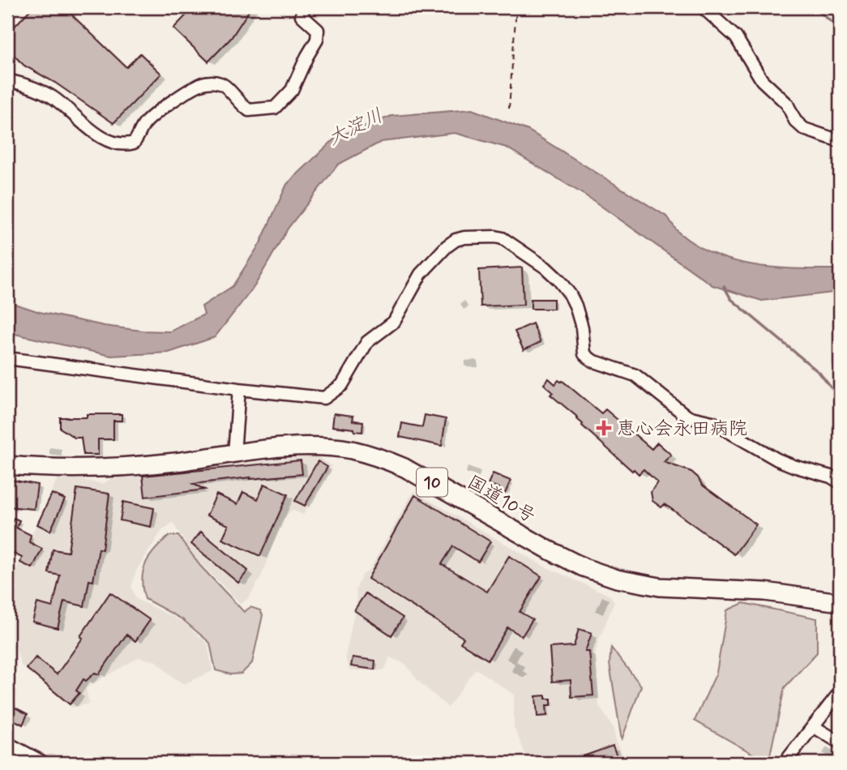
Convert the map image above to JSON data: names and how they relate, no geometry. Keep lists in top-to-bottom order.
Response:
{
  "streets": {
    "highway": ["10", "国道10号"]
  },
  "water": ["大淀川"],
  "places": {
    "health": ["恵心会永田病院"]
  }
}
